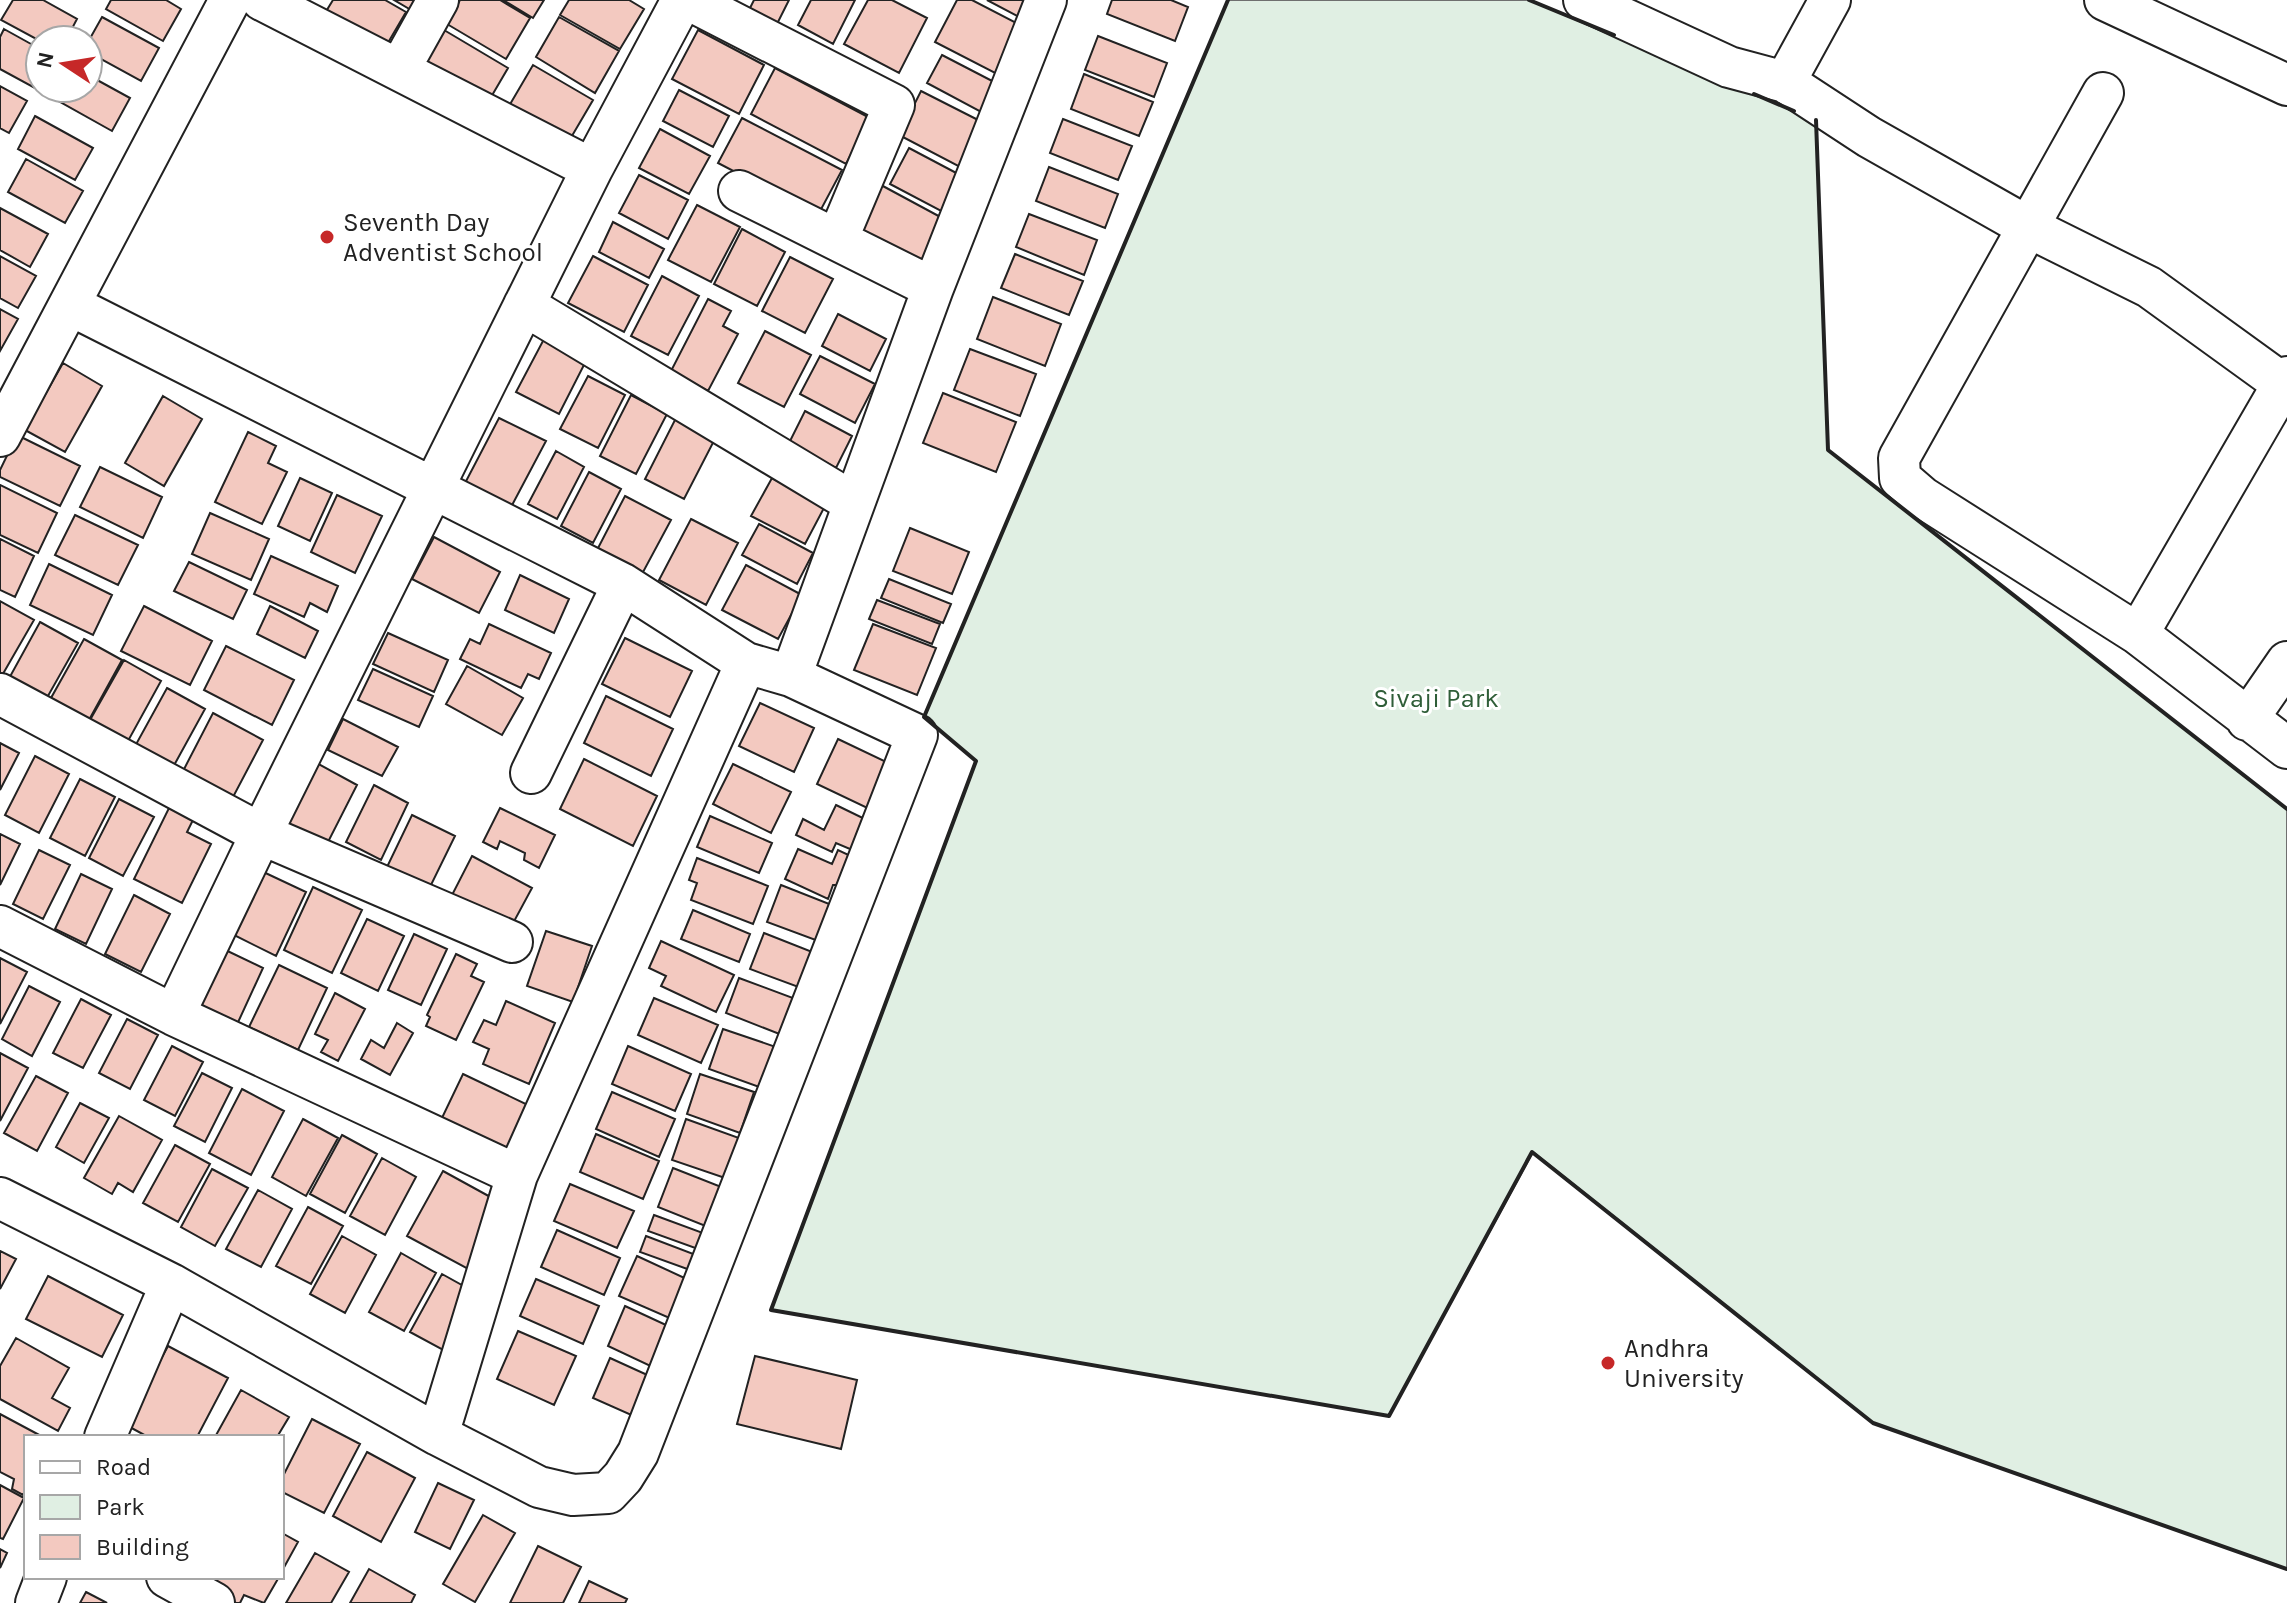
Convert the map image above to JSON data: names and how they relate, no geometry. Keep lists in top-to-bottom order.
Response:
{
  "parks": ["Sivaji Park"],
  "places": ["Seventh Day Adventist School", "Andhra University"],
  "legend": ["Road", "Park", "Building"],
  "north": "left"
}
